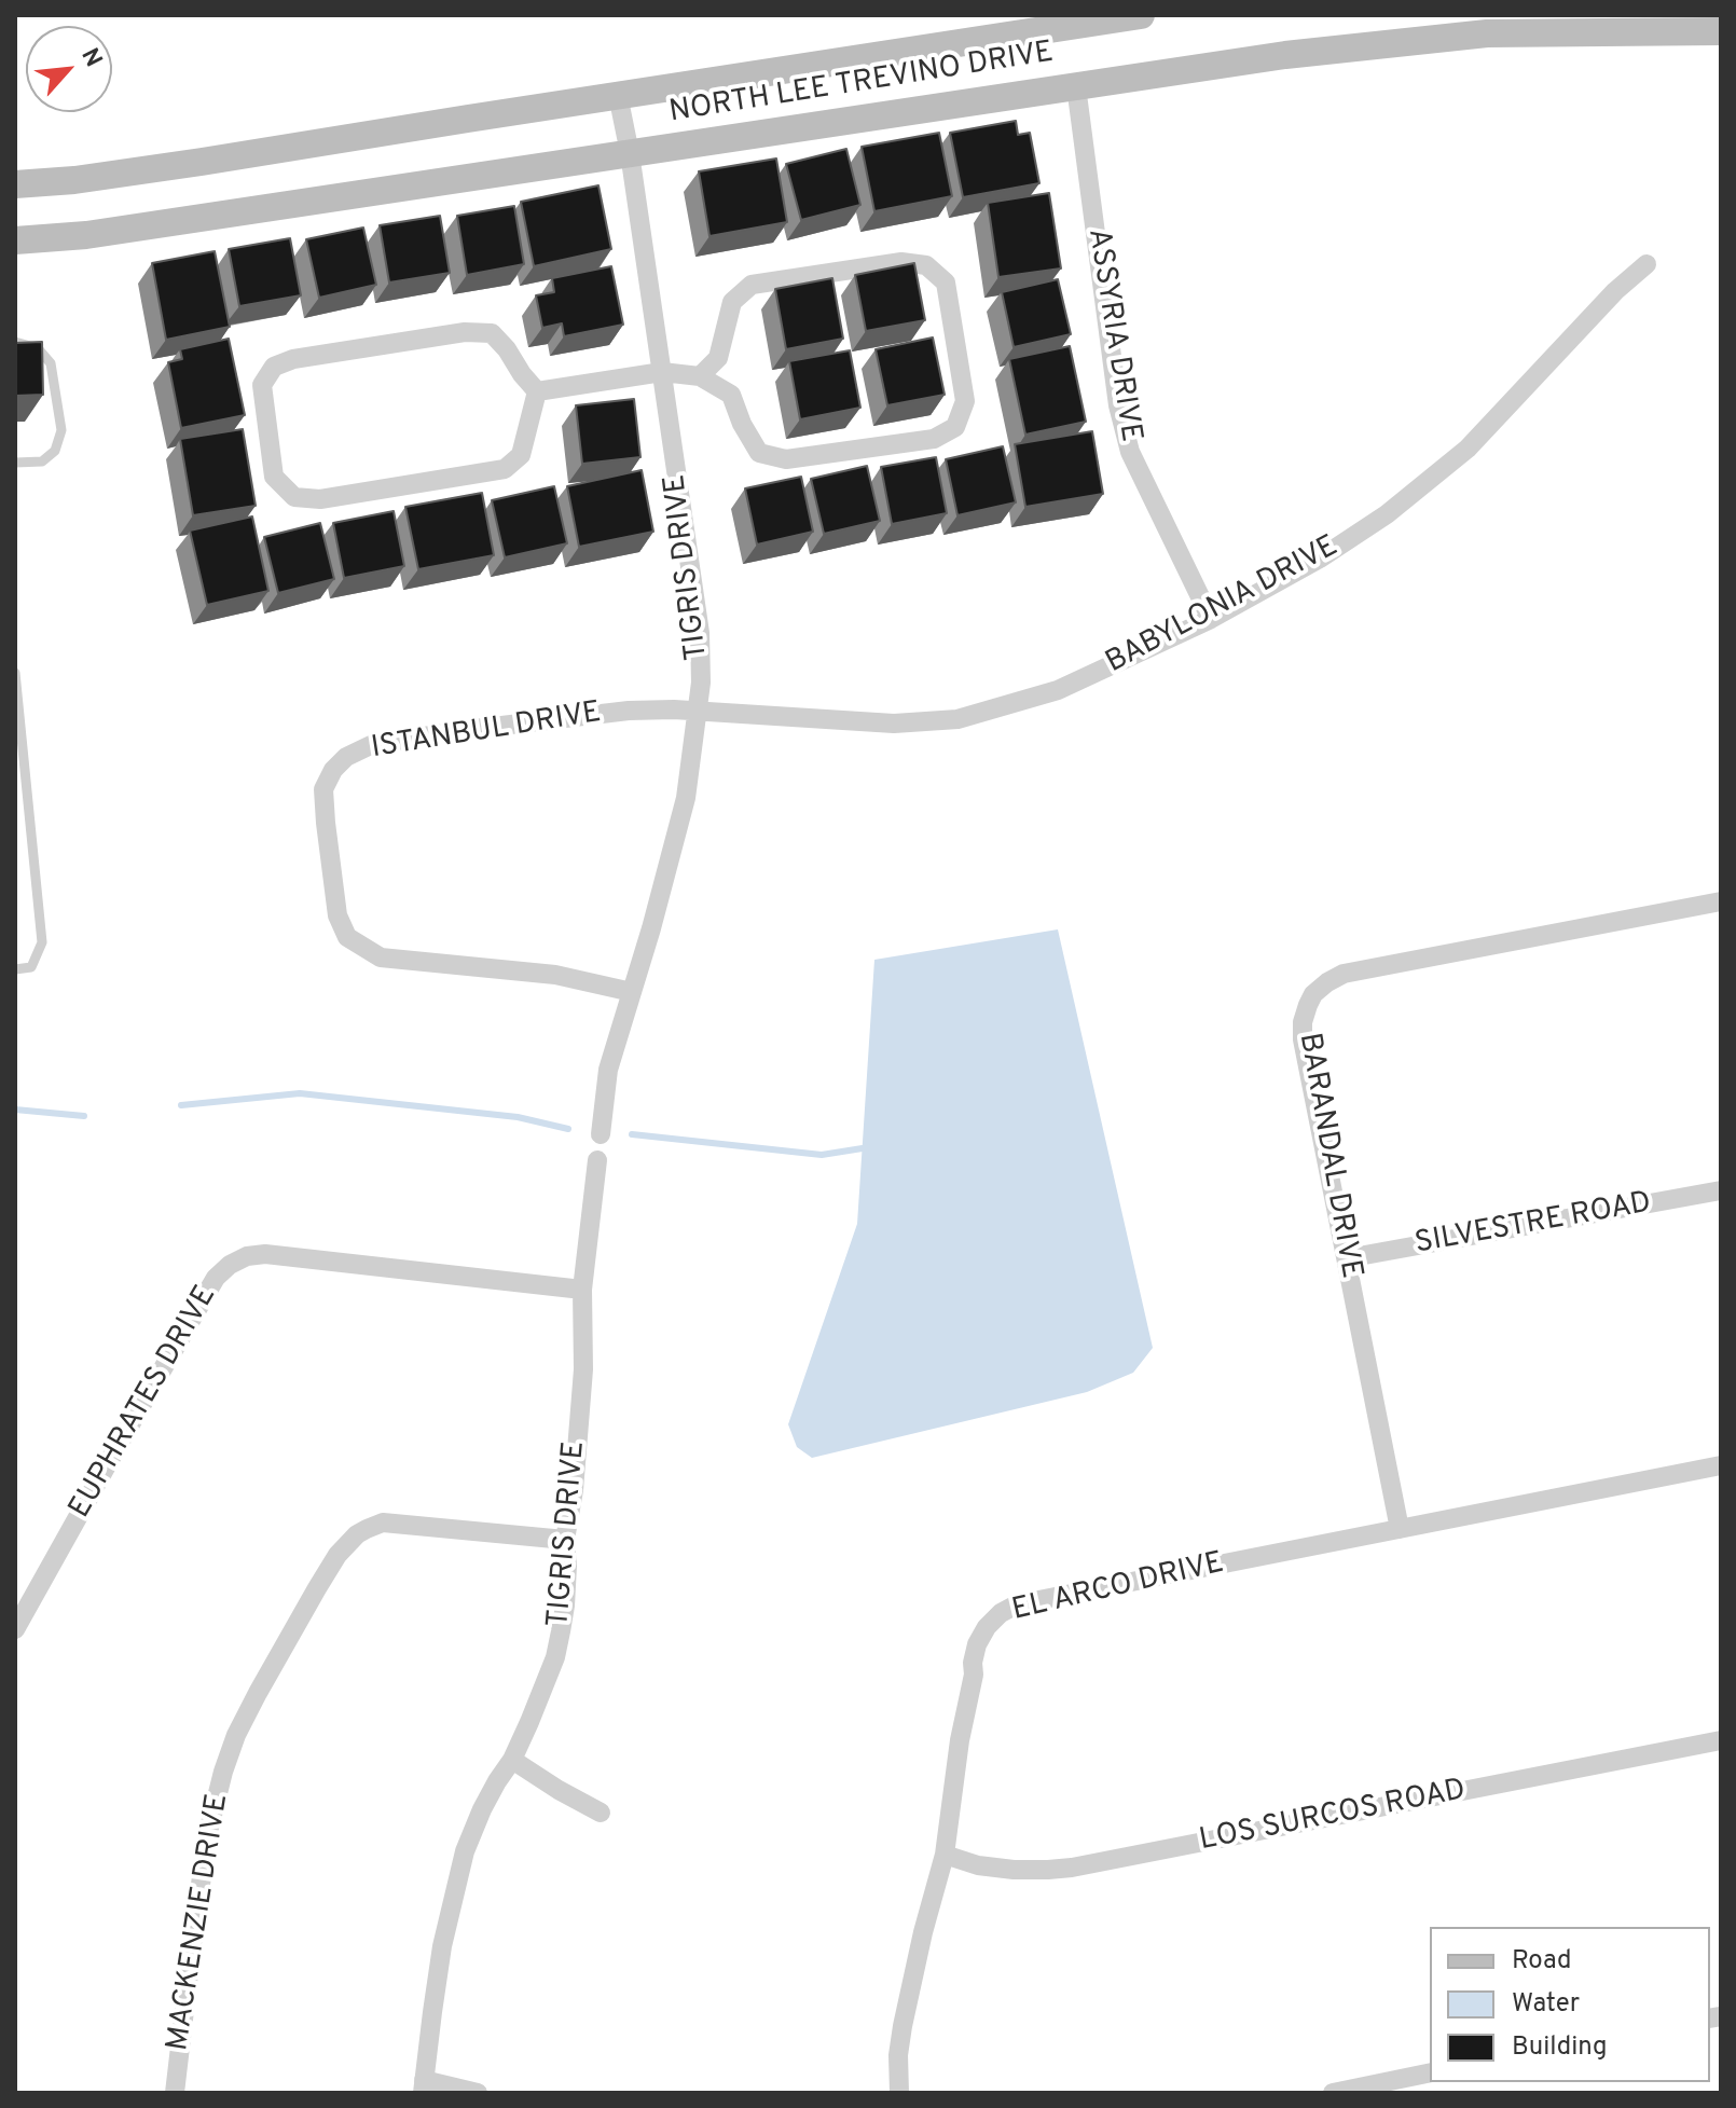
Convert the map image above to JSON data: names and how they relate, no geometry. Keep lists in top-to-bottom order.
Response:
{
  "streets": {
    "main road": ["NORTH LEE TREVINO DRIVE"],
    "street": [
      "ASSYRIA DRIVE",
      "TIGRIS DRIVE",
      "BABYLONIA DRIVE",
      "ISTANBUL DRIVE",
      "BARANDAL DRIVE",
      "SILVESTRE ROAD",
      "EUPHRATES DRIVE",
      "EL ARCO DRIVE",
      "LOS SURCOS ROAD",
      "MACKENZIE DRIVE"
    ]
  },
  "crossings": [
    ["NORTH LEE TREVINO DRIVE", "ASSYRIA DRIVE"],
    ["NORTH LEE TREVINO DRIVE", "TIGRIS DRIVE"],
    ["ASSYRIA DRIVE", "BABYLONIA DRIVE"],
    ["TIGRIS DRIVE", "BABYLONIA DRIVE"],
    ["TIGRIS DRIVE", "ISTANBUL DRIVE"],
    ["TIGRIS DRIVE", "EUPHRATES DRIVE"],
    ["TIGRIS DRIVE", "MACKENZIE DRIVE"],
    ["BABYLONIA DRIVE", "ISTANBUL DRIVE"],
    ["BARANDAL DRIVE", "SILVESTRE ROAD"],
    ["BARANDAL DRIVE", "EL ARCO DRIVE"],
    ["EL ARCO DRIVE", "LOS SURCOS ROAD"]
  ],
  "legend": ["Road", "Water", "Building"],
  "north": "top right"
}
